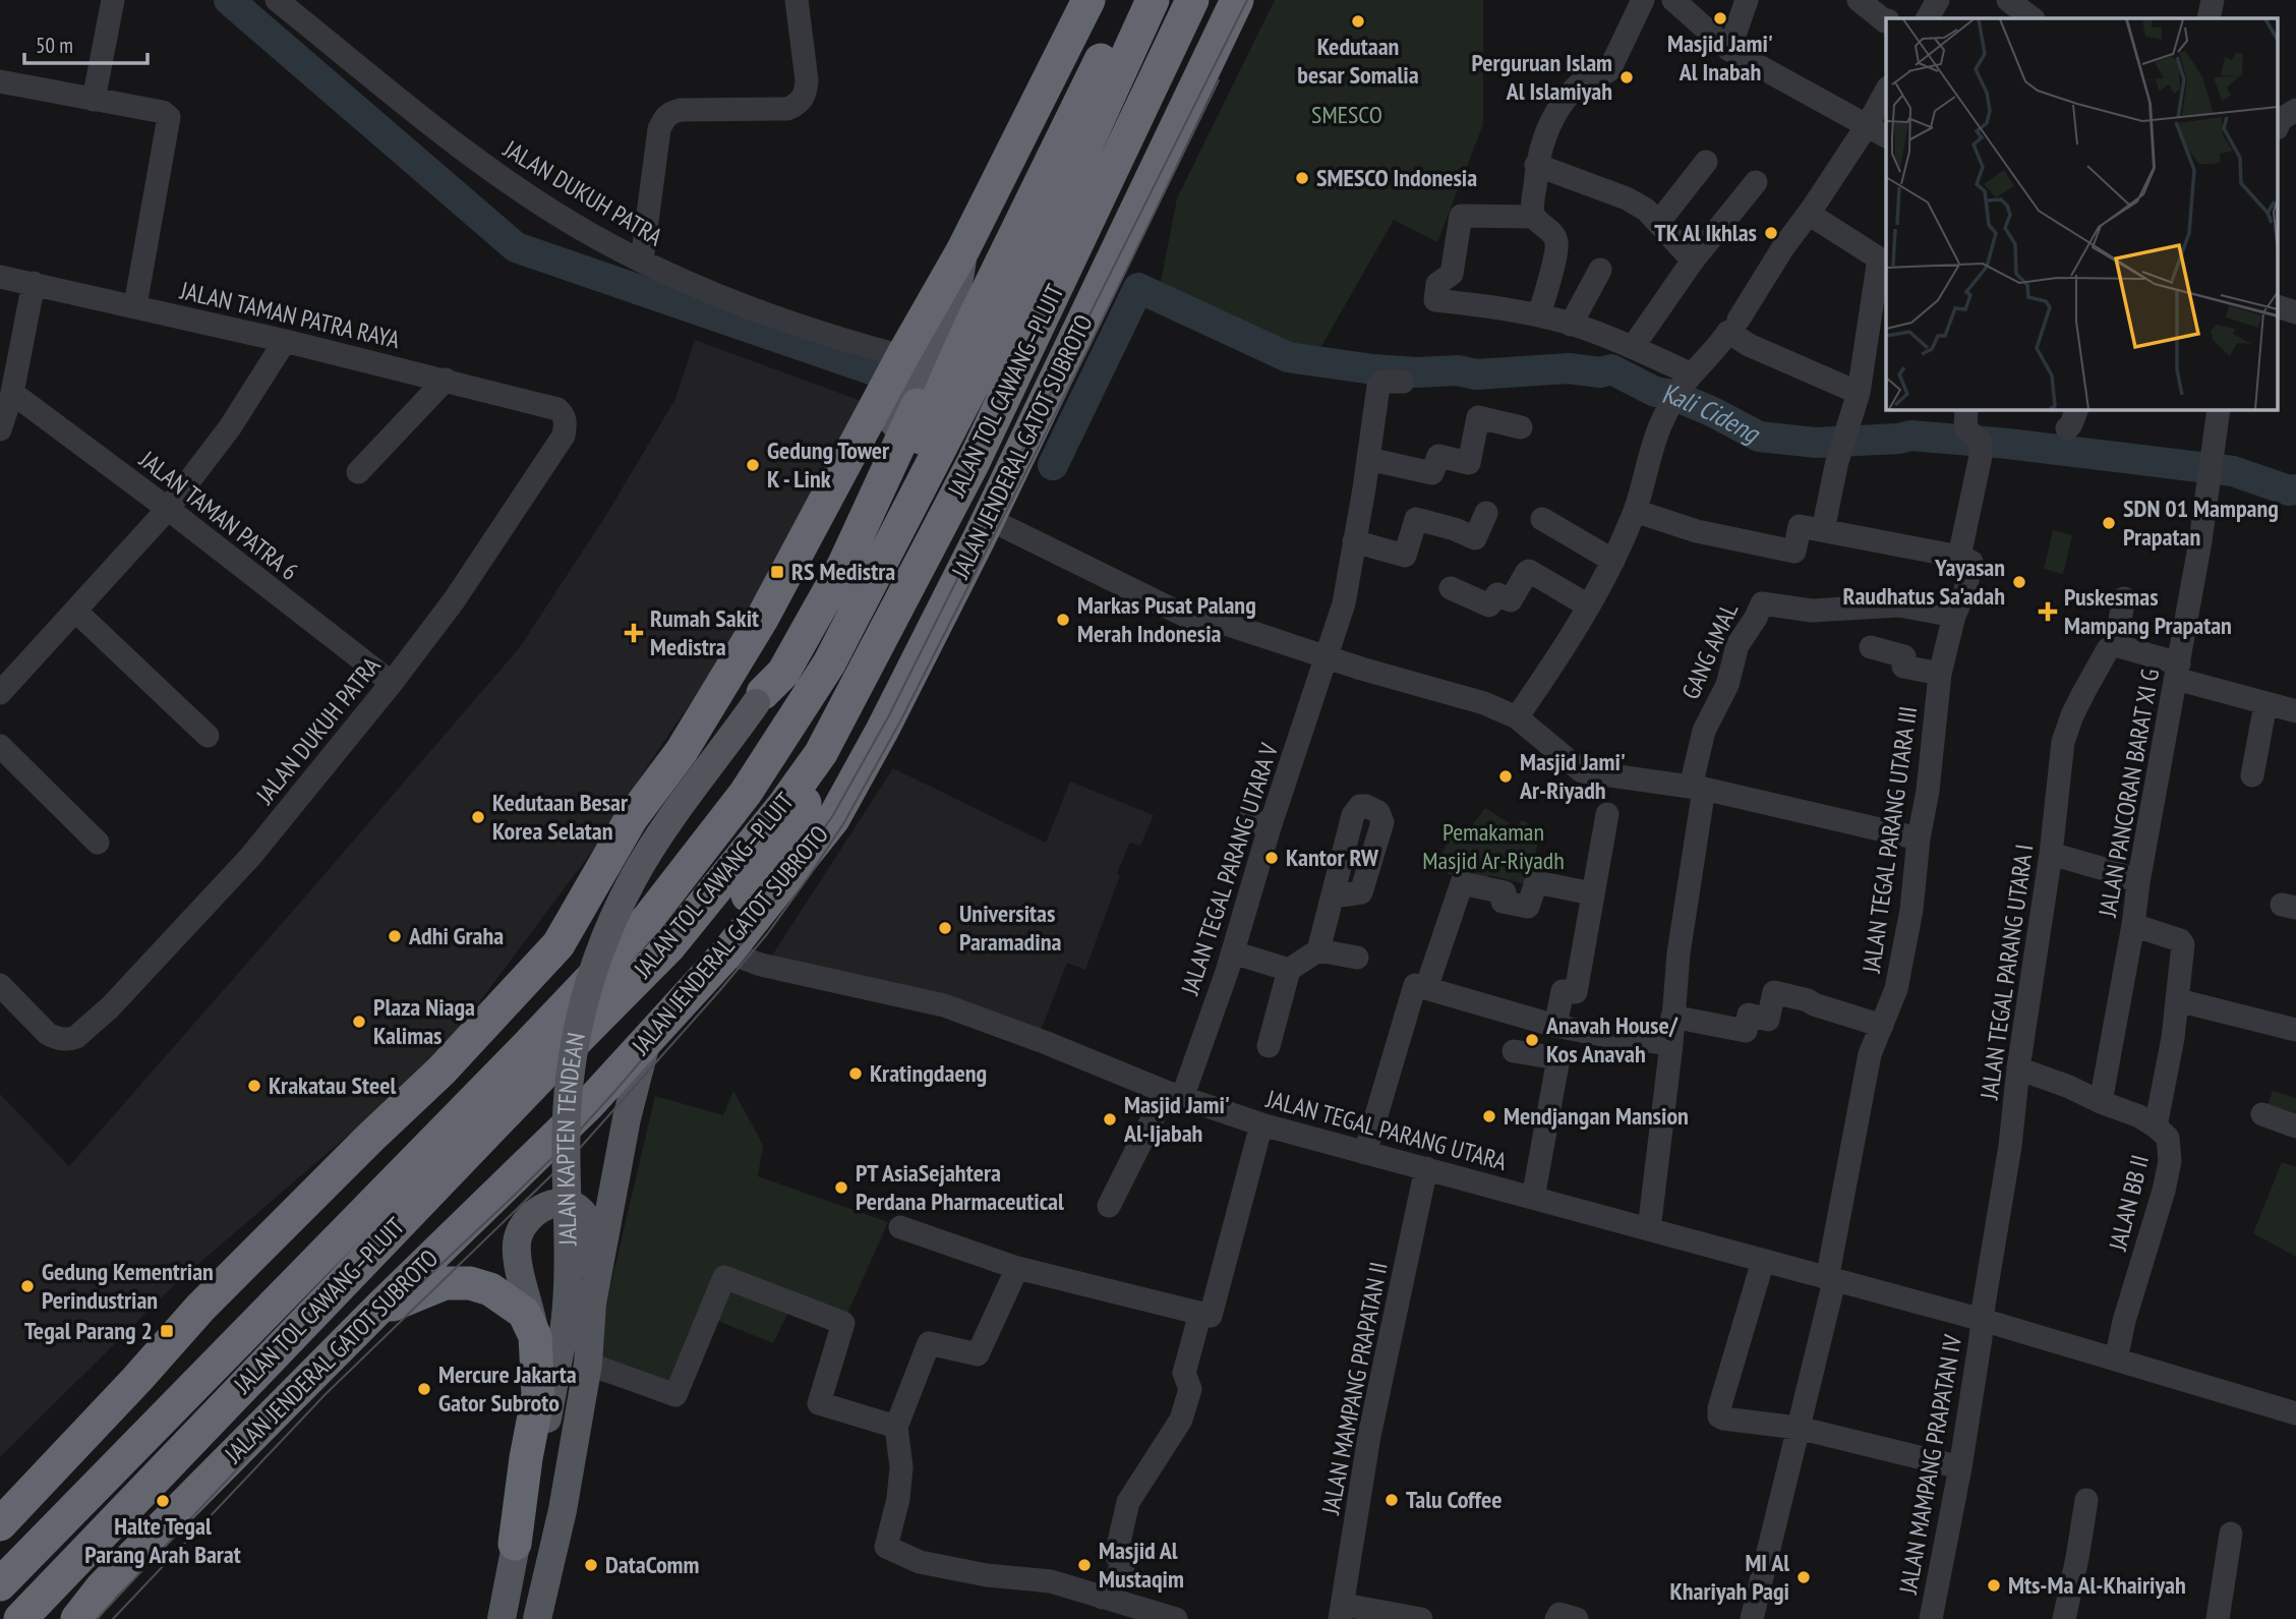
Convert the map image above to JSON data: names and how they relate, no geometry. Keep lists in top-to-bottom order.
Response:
{
  "streets": {
    "highway": ["JALAN TOL CAWANG–PLUIT", "JALAN JENDERAL GATOT SUBROTO"],
    "main road": ["JALAN KAPTEN TENDEAN"],
    "street": [
      "JALAN DUKUH PATRA",
      "JALAN TAMAN PATRA RAYA",
      "JALAN TAMAN PATRA 6",
      "GANG AMAL",
      "JALAN PANCORAN BARAT XI G",
      "JALAN TEGAL PARANG UTARA III",
      "JALAN TEGAL PARANG UTARA V",
      "JALAN TEGAL PARANG UTARA I",
      "JALAN TEGAL PARANG UTARA",
      "JALAN BB II",
      "JALAN MAMPANG PRAPATAN II",
      "JALAN MAMPANG PRAPATAN IV"
    ]
  },
  "crossings": [
    ["JALAN DUKUH PATRA", "JALAN TAMAN PATRA RAYA"],
    ["JALAN DUKUH PATRA", "JALAN TAMAN PATRA 6"],
    ["JALAN JENDERAL GATOT SUBROTO", "JALAN TEGAL PARANG UTARA"],
    ["JALAN JENDERAL GATOT SUBROTO", "JALAN KAPTEN TENDEAN"],
    ["GANG AMAL", "JALAN TEGAL PARANG UTARA III"],
    ["JALAN PANCORAN BARAT XI G", "JALAN BB II"],
    ["JALAN TEGAL PARANG UTARA III", "JALAN TEGAL PARANG UTARA"],
    ["JALAN TEGAL PARANG UTARA V", "JALAN TEGAL PARANG UTARA"],
    ["JALAN TEGAL PARANG UTARA I", "JALAN TEGAL PARANG UTARA"],
    ["JALAN TEGAL PARANG UTARA I", "JALAN BB II"],
    ["JALAN TEGAL PARANG UTARA I", "JALAN MAMPANG PRAPATAN IV"],
    ["JALAN TEGAL PARANG UTARA", "JALAN BB II"],
    ["JALAN TEGAL PARANG UTARA", "JALAN MAMPANG PRAPATAN II"],
    ["JALAN TEGAL PARANG UTARA", "JALAN MAMPANG PRAPATAN IV"]
  ],
  "water": ["Kali Cideng"],
  "parks": ["SMESCO", "Pemakaman Masjid Ar-Riyadh"],
  "places": {
    "other": [
      "Masjid Jami' Al Inabah",
      "Kedutaan besar Somalia",
      "Perguruan Islam Al Islamiyah",
      "SMESCO Indonesia",
      "TK Al Ikhlas",
      "Gedung Tower K - Link",
      "SDN 01 Mampang Prapatan",
      "Yayasan Raudhatus Sa'adah",
      "Markas Pusat Palang Merah Indonesia",
      "Masjid Jami' Ar-Riyadh",
      "Kedutaan Besar Korea Selatan",
      "Kantor RW",
      "Universitas Paramadina",
      "Adhi Graha",
      "Plaza Niaga Kalimas",
      "Anavah House/ Kos Anavah",
      "Kratingdaeng",
      "Krakatau Steel",
      "Mendjangan Mansion",
      "Masjid Jami' Al-Ijabah",
      "PT AsiaSejahtera Perdana Pharmaceutical",
      "Gedung Kementrian Perindustrian",
      "Mercure Jakarta Gator Subroto",
      "Talu Coffee",
      "Halte Tegal Parang Arah Barat",
      "DataComm",
      "Masjid Al Mustaqim",
      "MI Al Khariyah Pagi",
      "Mts-Ma Al-Khairiyah"
    ],
    "transit": ["RS Medistra", "Tegal Parang 2"],
    "health": ["Puskesmas Mampang Prapatan", "Rumah Sakit Medistra"]
  },
  "scale_bar": "50 m"
}
